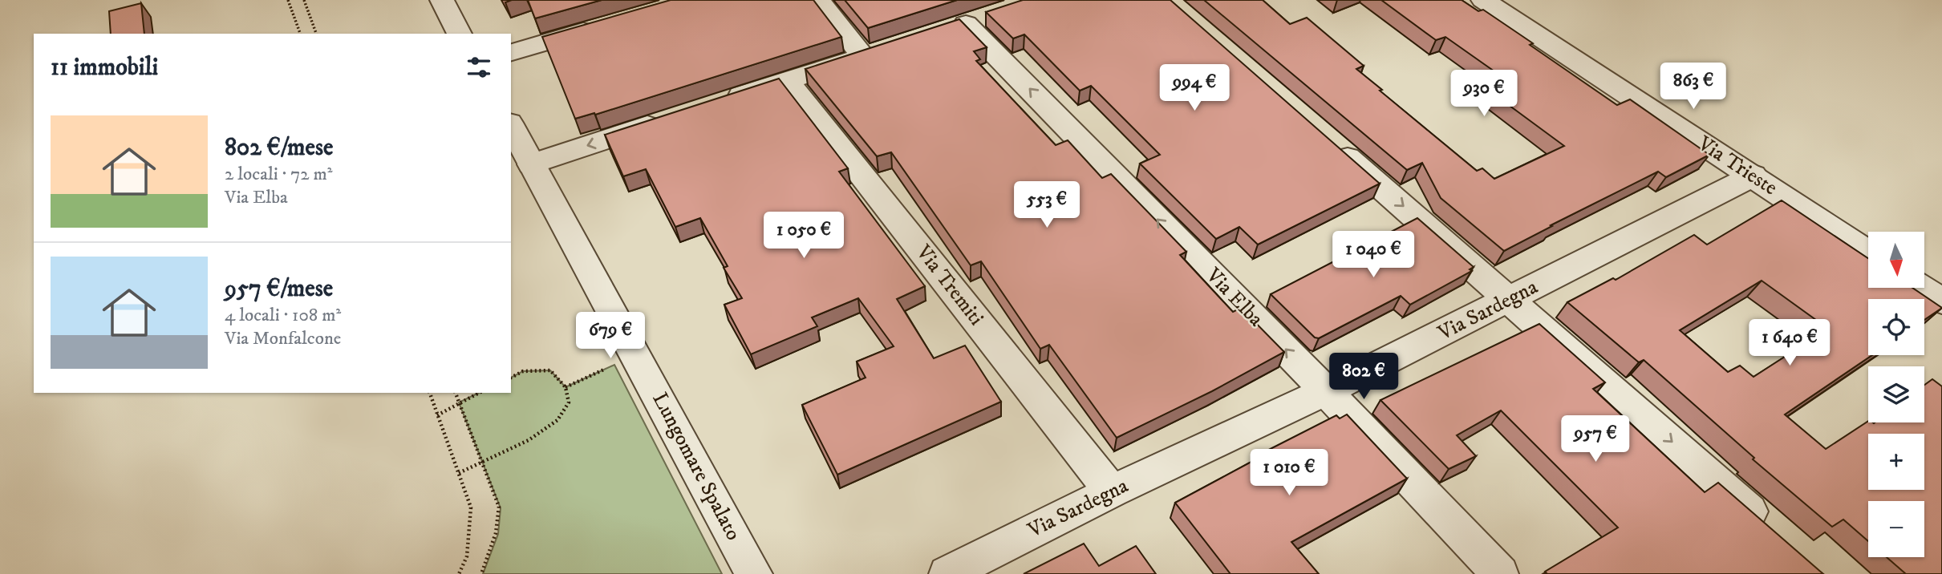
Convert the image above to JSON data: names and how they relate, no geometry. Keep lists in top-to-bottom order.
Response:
{
  "streets": {
    "street": [
      "Via Trieste",
      "Via Tremiti",
      "Via Elba",
      "Via Sardegna",
      "Lungomare Spalato"
    ]
  },
  "crossings": [
    ["Via Trieste", "Via Sardegna"],
    ["Via Tremiti", "Via Sardegna"],
    ["Via Elba", "Via Sardegna"]
  ],
  "north": "bottom",
  "page": {
    "heading": "11 immobili",
    "price": [
      "863 €",
      "994 €",
      "930 €",
      "553 €",
      "1 050 €",
      "1 040 €",
      "679 €",
      "1 640 €",
      "802 €",
      "957 €",
      "1 010 €"
    ],
    "list": [
      {
        "name": "802 €/mese",
        "note": "2 locali · 72 m² · Via Elba"
      },
      {
        "name": "957 €/mese",
        "note": "4 locali · 108 m² · Via Monfalcone"
      }
    ],
    "map_buttons": ["+", "−"]
  }
}
